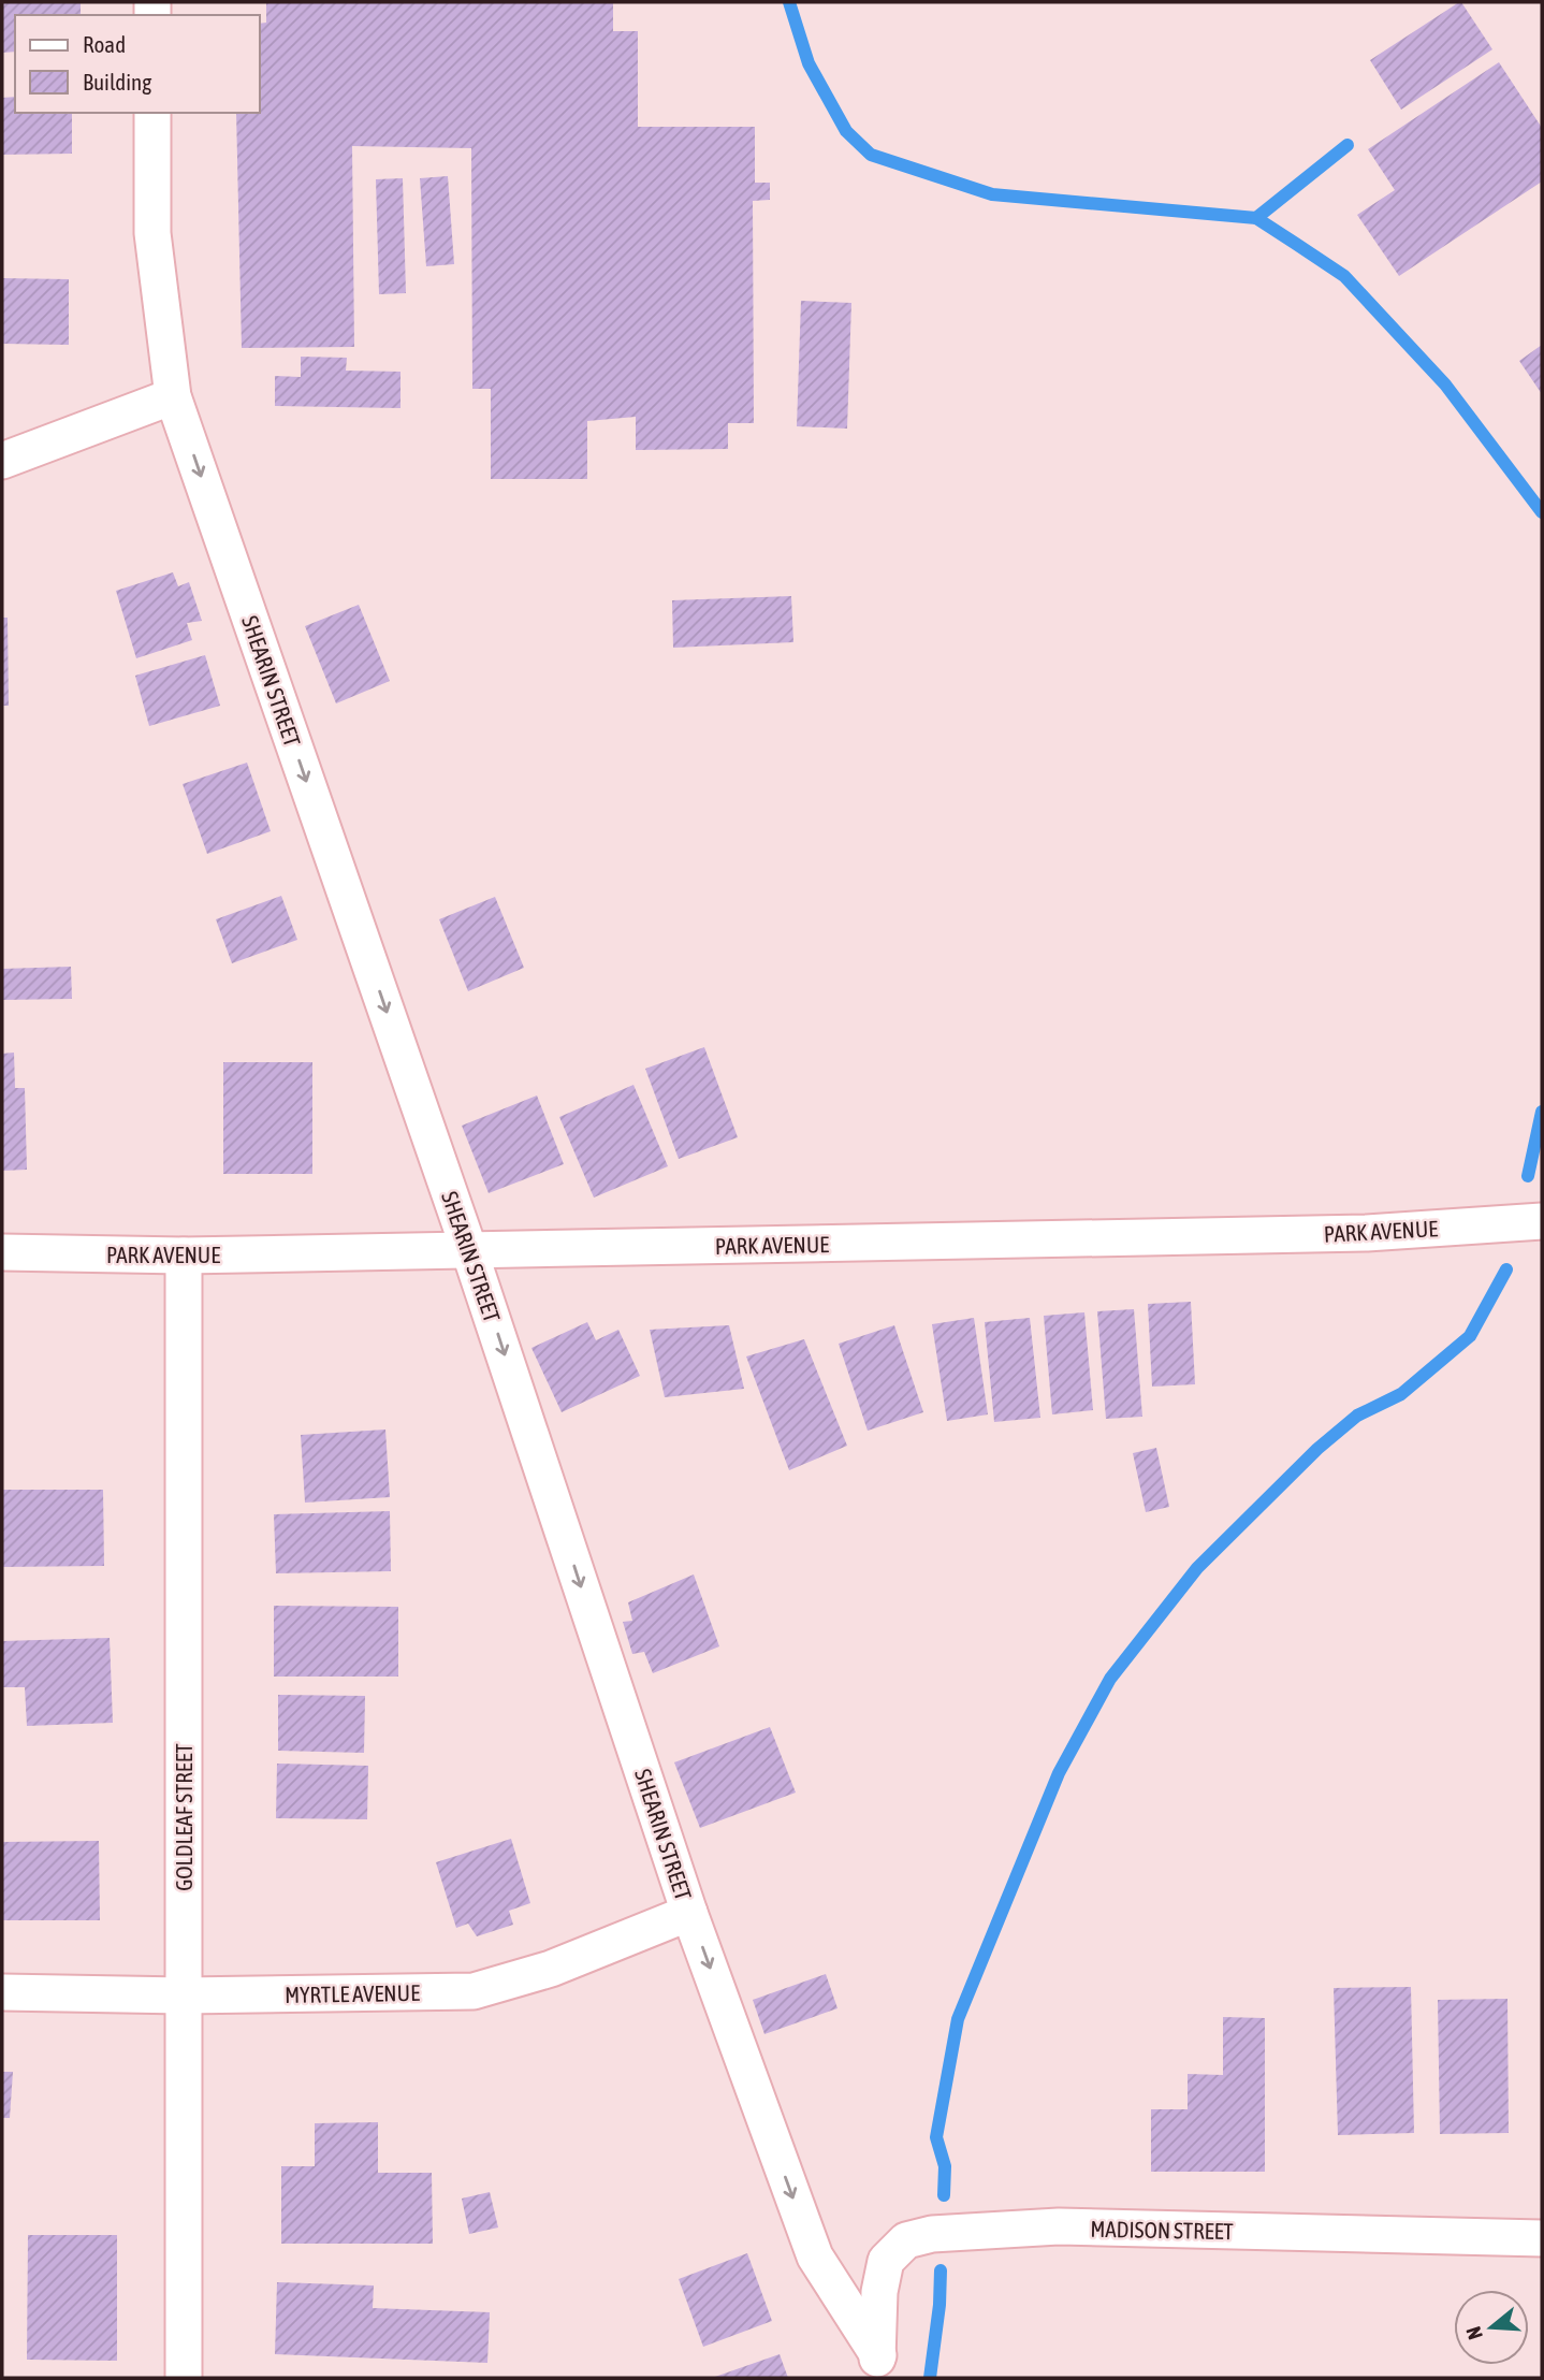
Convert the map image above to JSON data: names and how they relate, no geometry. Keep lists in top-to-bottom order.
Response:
{
  "streets": {
    "street": [
      "SHEARIN STREET",
      "PARK AVENUE",
      "GOLDLEAF STREET",
      "MYRTLE AVENUE",
      "MADISON STREET"
    ]
  },
  "crossings": [
    ["SHEARIN STREET", "PARK AVENUE"],
    ["SHEARIN STREET", "MYRTLE AVENUE"],
    ["SHEARIN STREET", "MADISON STREET"],
    ["PARK AVENUE", "GOLDLEAF STREET"],
    ["GOLDLEAF STREET", "MYRTLE AVENUE"]
  ],
  "one_way": ["SHEARIN STREET"],
  "legend": ["Road", "Building"],
  "north": "left"
}
